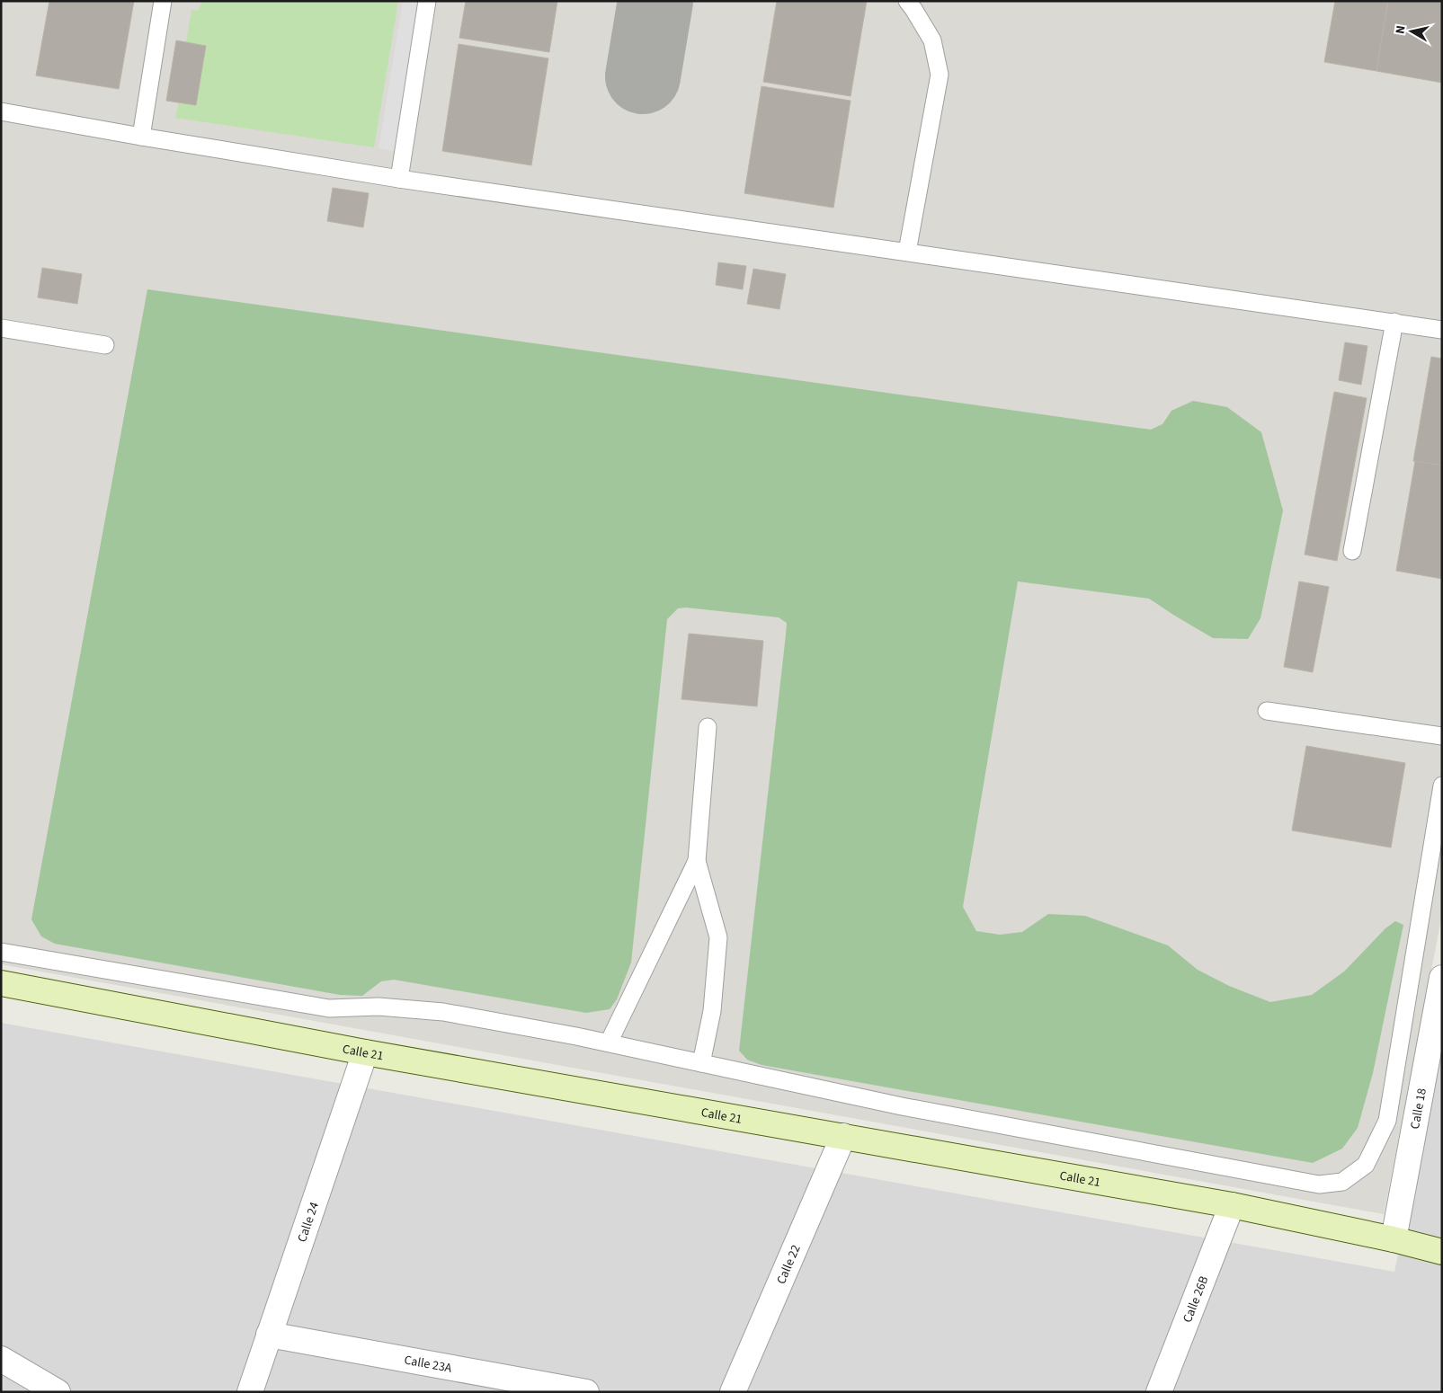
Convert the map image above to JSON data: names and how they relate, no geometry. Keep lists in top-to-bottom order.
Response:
{
  "streets": {
    "street": [
      "Calle 21",
      "Calle 18",
      "Calle 24",
      "Calle 22",
      "Calle 26B",
      "Calle 23A"
    ]
  },
  "crossings": [
    ["Calle 21", "Calle 18"],
    ["Calle 21", "Calle 24"],
    ["Calle 21", "Calle 22"],
    ["Calle 21", "Calle 26B"],
    ["Calle 24", "Calle 23A"]
  ],
  "north": "left"
}
